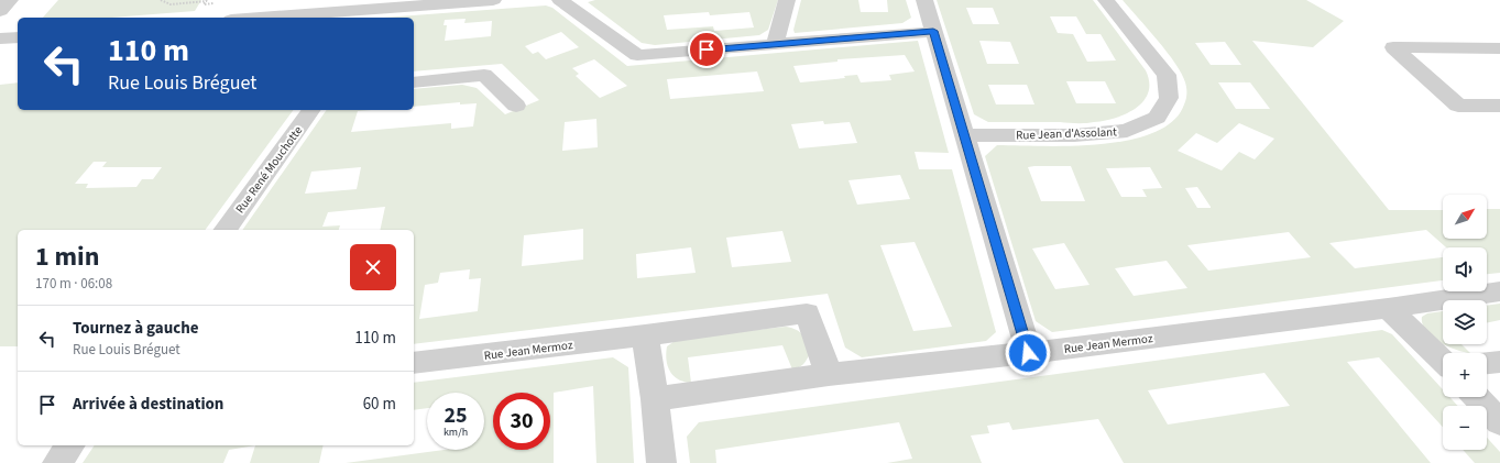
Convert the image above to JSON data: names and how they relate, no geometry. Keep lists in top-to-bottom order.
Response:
{
  "streets": {
    "street": ["Rue Jean d'Assolant", "Rue René Mouchotte", "Rue Jean Mermoz"]
  },
  "north": "top right",
  "page": {
    "turn": ["110 m", "Rue Louis Bréguet"],
    "map_buttons": ["+", "−"],
    "heading": ["1 min", "170 m · 06:08"],
    "list": [
      {
        "name": "Tournez à gauche",
        "note": "Rue Louis Bréguet",
        "value": "110 m"
      },
      {
        "name": "Arrivée à destination",
        "value": "60 m"
      }
    ],
    "speed": "25 km/h",
    "limit": "30"
  }
}
